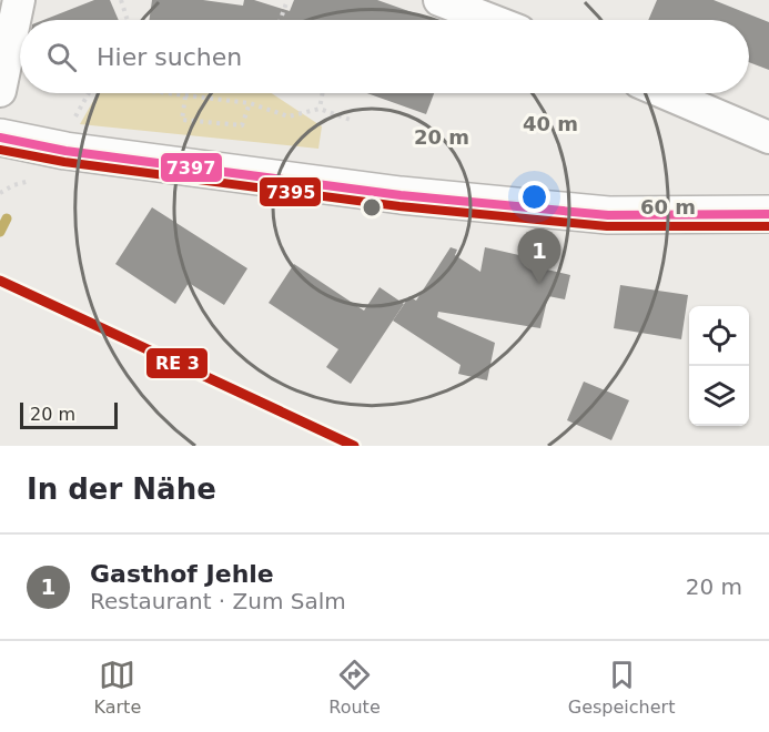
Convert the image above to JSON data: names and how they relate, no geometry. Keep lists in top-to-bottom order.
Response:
{
  "lines": ["transit line 7397", "transit line 7395"],
  "scale_bar": "20 m",
  "page": {
    "search": "Hier suchen",
    "pins": "1",
    "scale": "20 m",
    "heading": "In der Nähe",
    "list": [
      {
        "mark": "1",
        "name": "Gasthof Jehle",
        "note": "Restaurant · Zum Salm",
        "value": "20 m"
      }
    ],
    "nav": ["Karte", "Route", "Gespeichert"]
  },
  "rings": ["40 m", "20 m", "60 m"]
}
